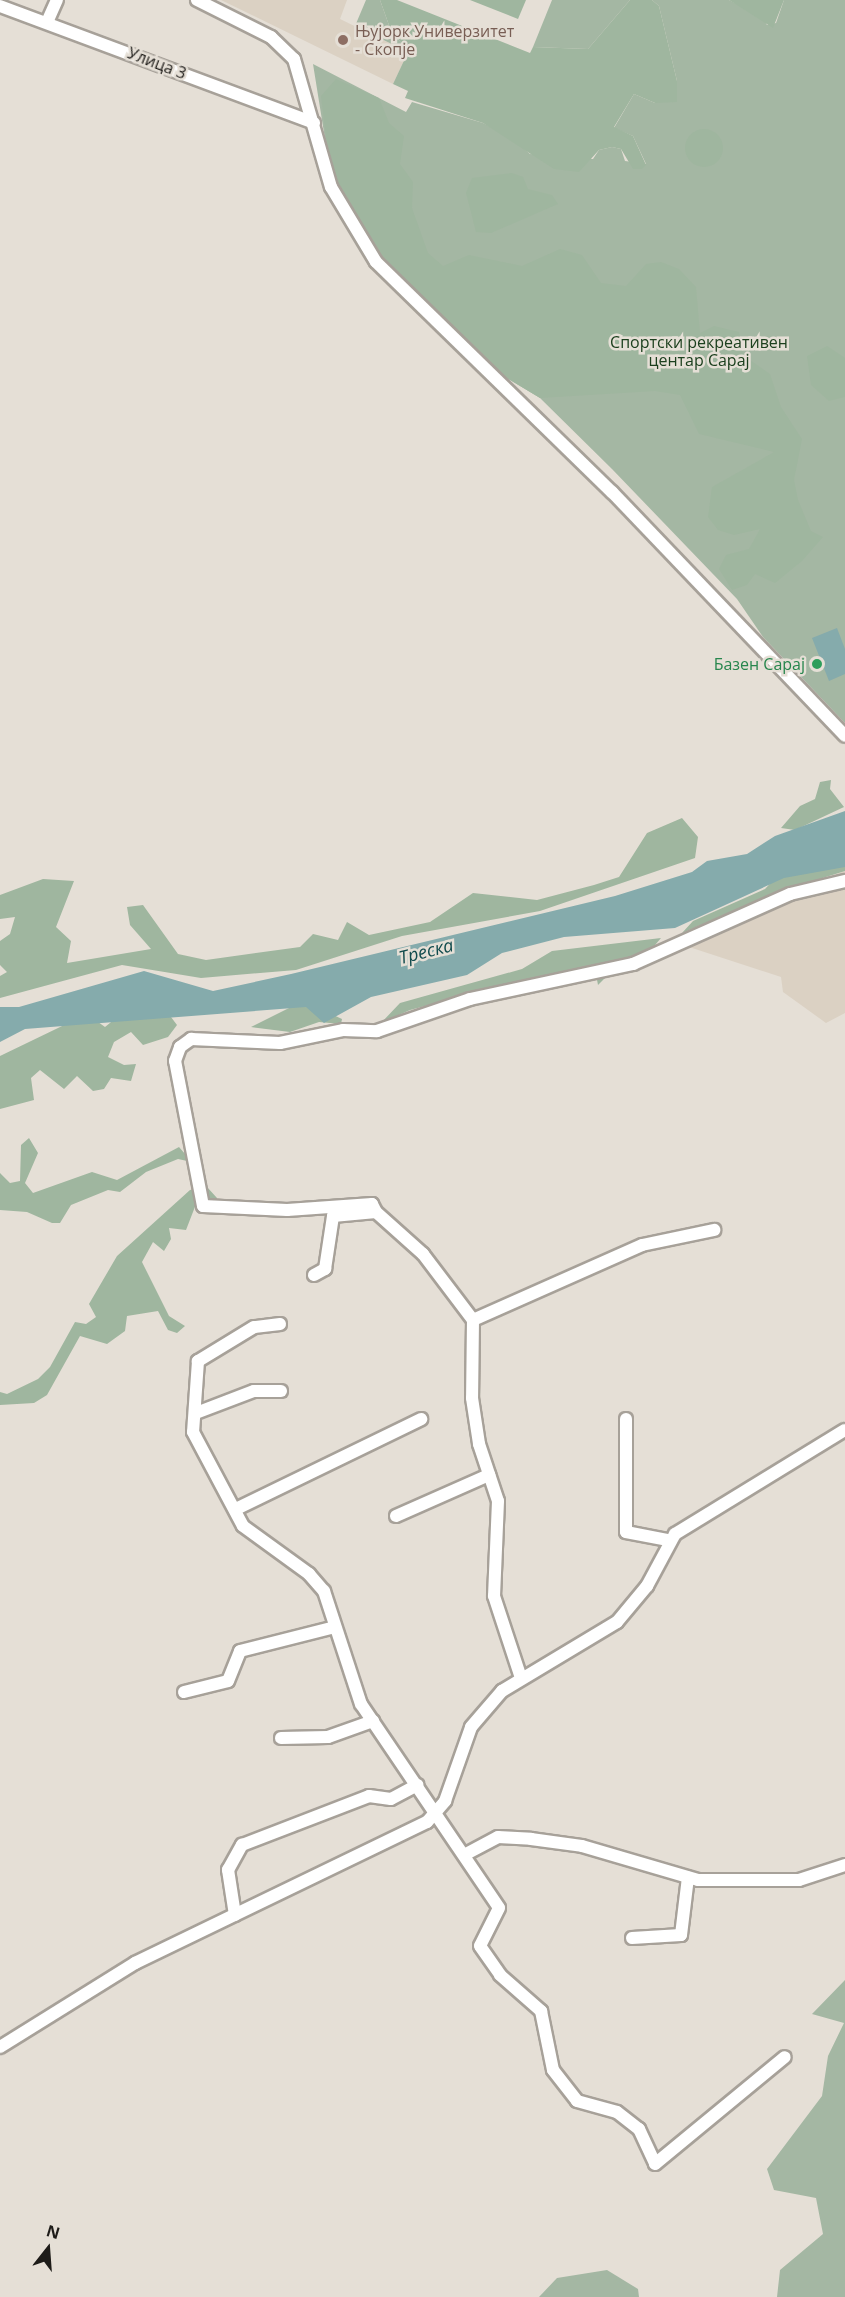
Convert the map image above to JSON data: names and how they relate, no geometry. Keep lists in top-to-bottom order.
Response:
{
  "streets": {
    "street": ["Улица 3"]
  },
  "water": ["Треска"],
  "parks": ["Спортски рекреативен центар Сарај"],
  "places": ["Њујорк Универзитет - Скопје", "Базен Сарај"],
  "north": "top"
}
